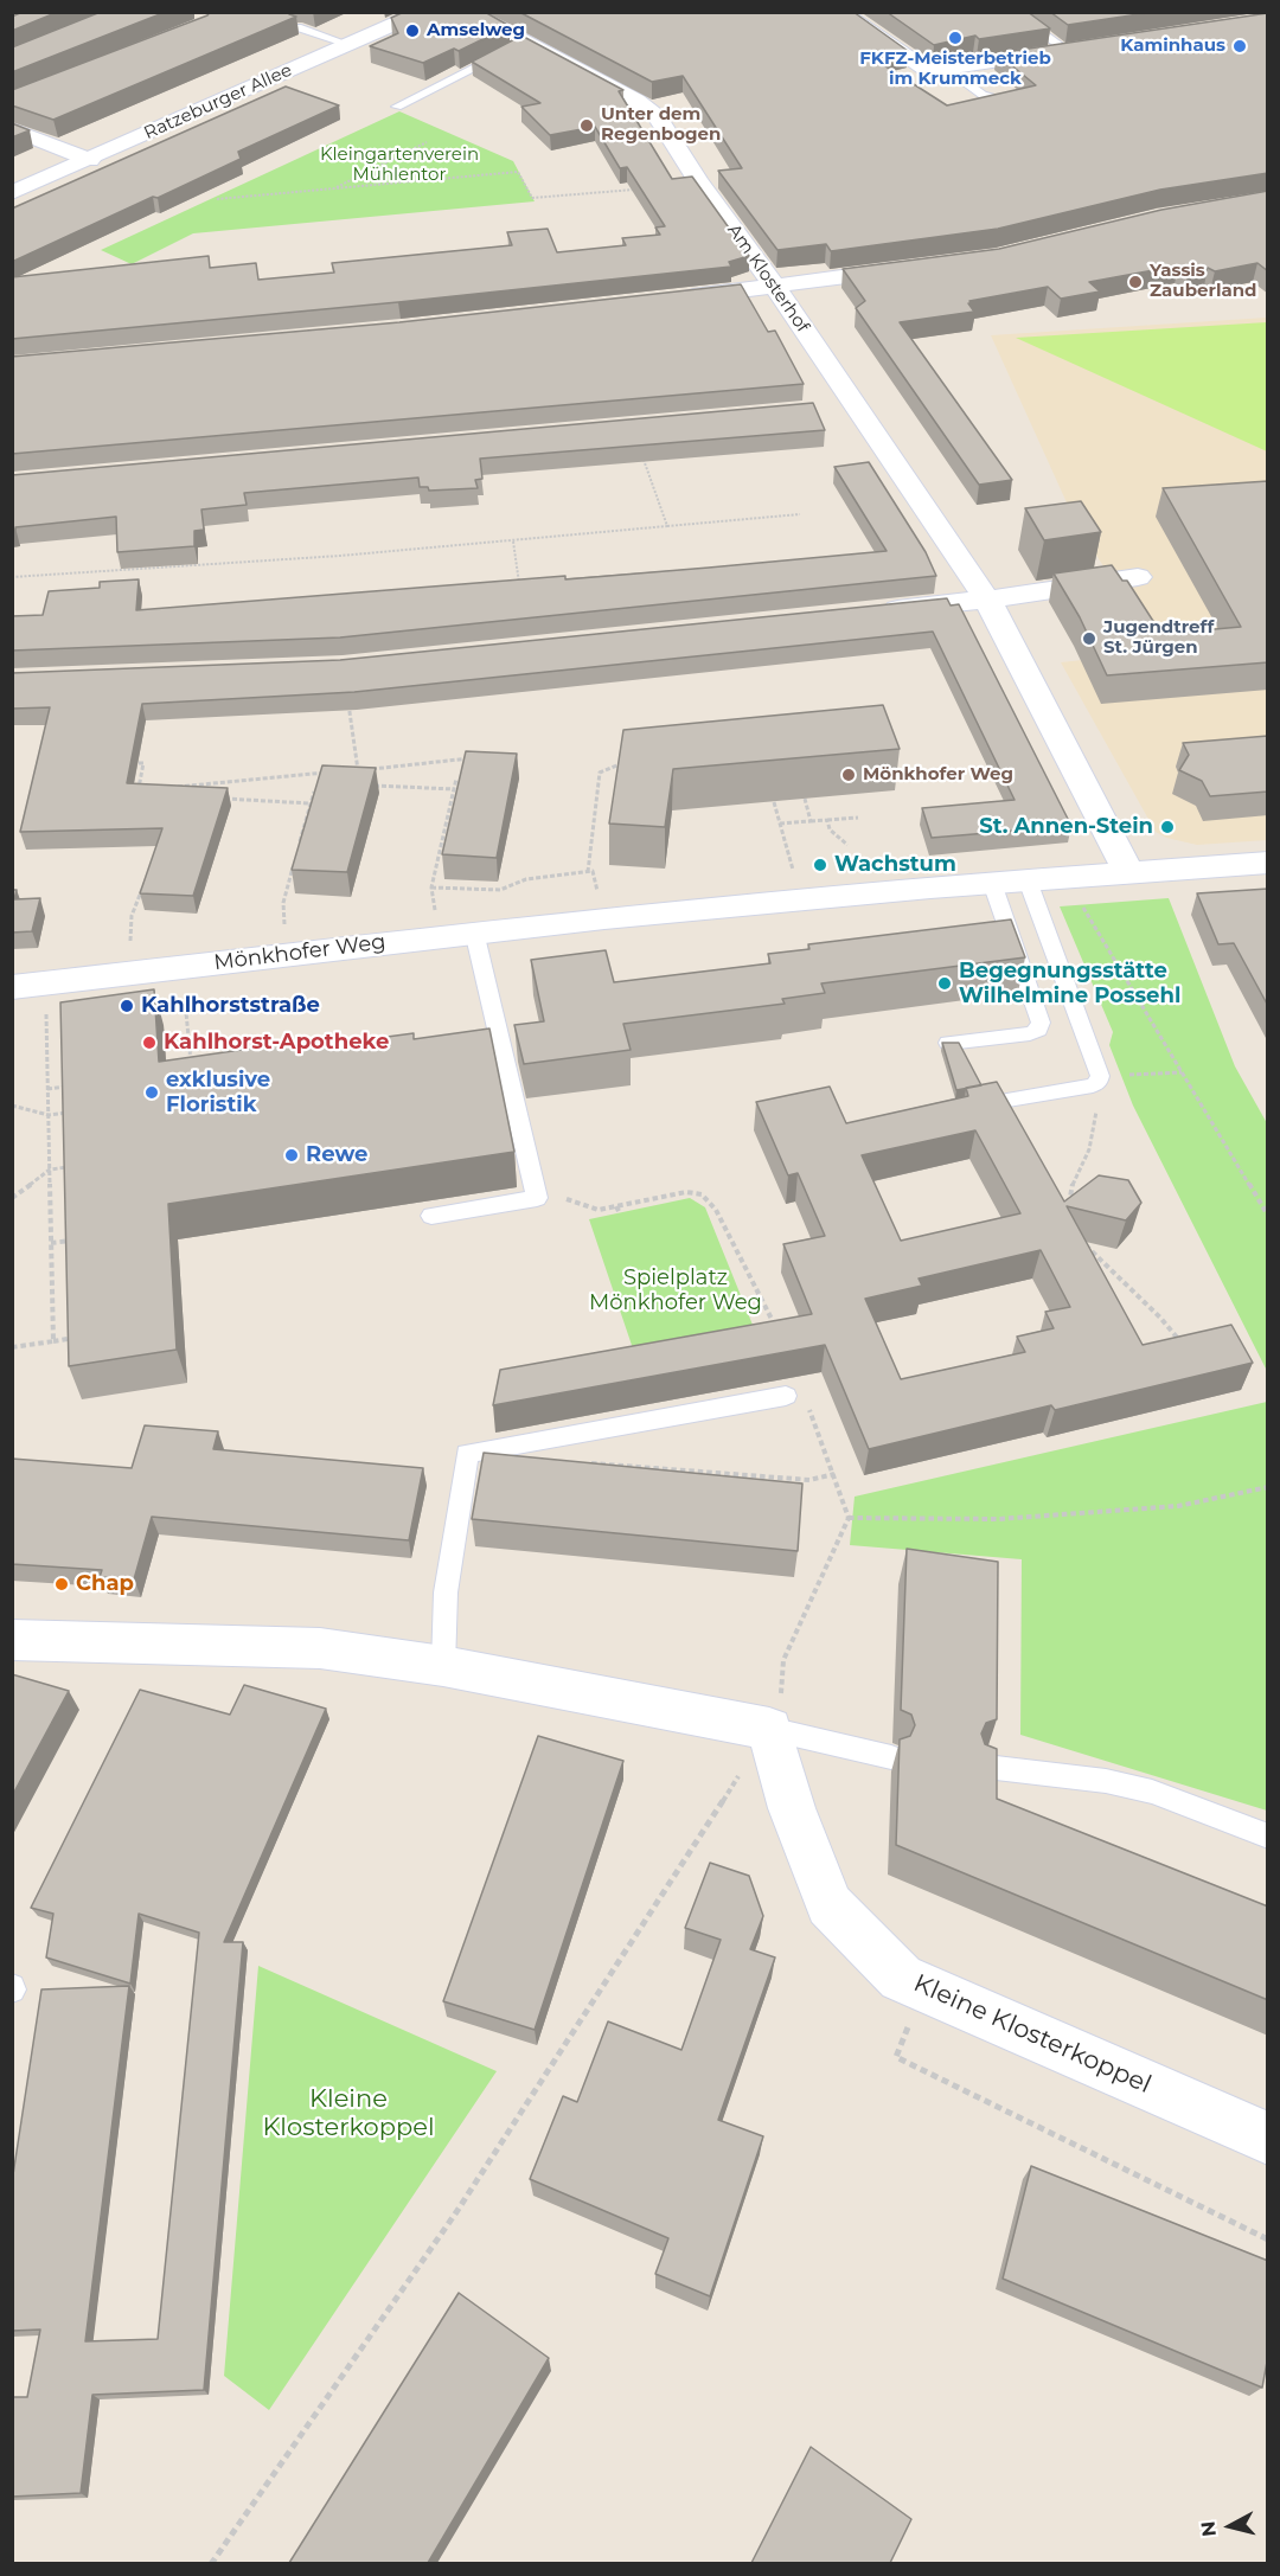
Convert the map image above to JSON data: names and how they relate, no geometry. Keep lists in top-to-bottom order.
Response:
{
  "streets": {
    "street": [
      "Ratzeburger Allee",
      "Am Klosterhof",
      "Mönkhofer Weg",
      "Kleine Klosterkoppel"
    ]
  },
  "crossings": [
    ["Am Klosterhof", "Mönkhofer Weg"]
  ],
  "parks": ["Kleingartenverein Mühlentor", "Spielplatz Mönkhofer Weg", "Kleine Klosterkoppel"],
  "places": [
    "Amselweg",
    "FKFZ-Meisterbetrieb im Krummeck",
    "Kaminhaus",
    "Unter dem Regenbogen",
    "Yassis Zauberland",
    "Jugendtreff St. Jürgen",
    "Mönkhofer Weg",
    "St. Annen-Stein",
    "Wachstum",
    "Begegnungsstätte Wilhelmine Possehl",
    "Kahlhorststraße",
    "Kahlhorst-Apotheke",
    "exklusive Floristik",
    "Rewe",
    "Chap"
  ],
  "north": "left"
}
